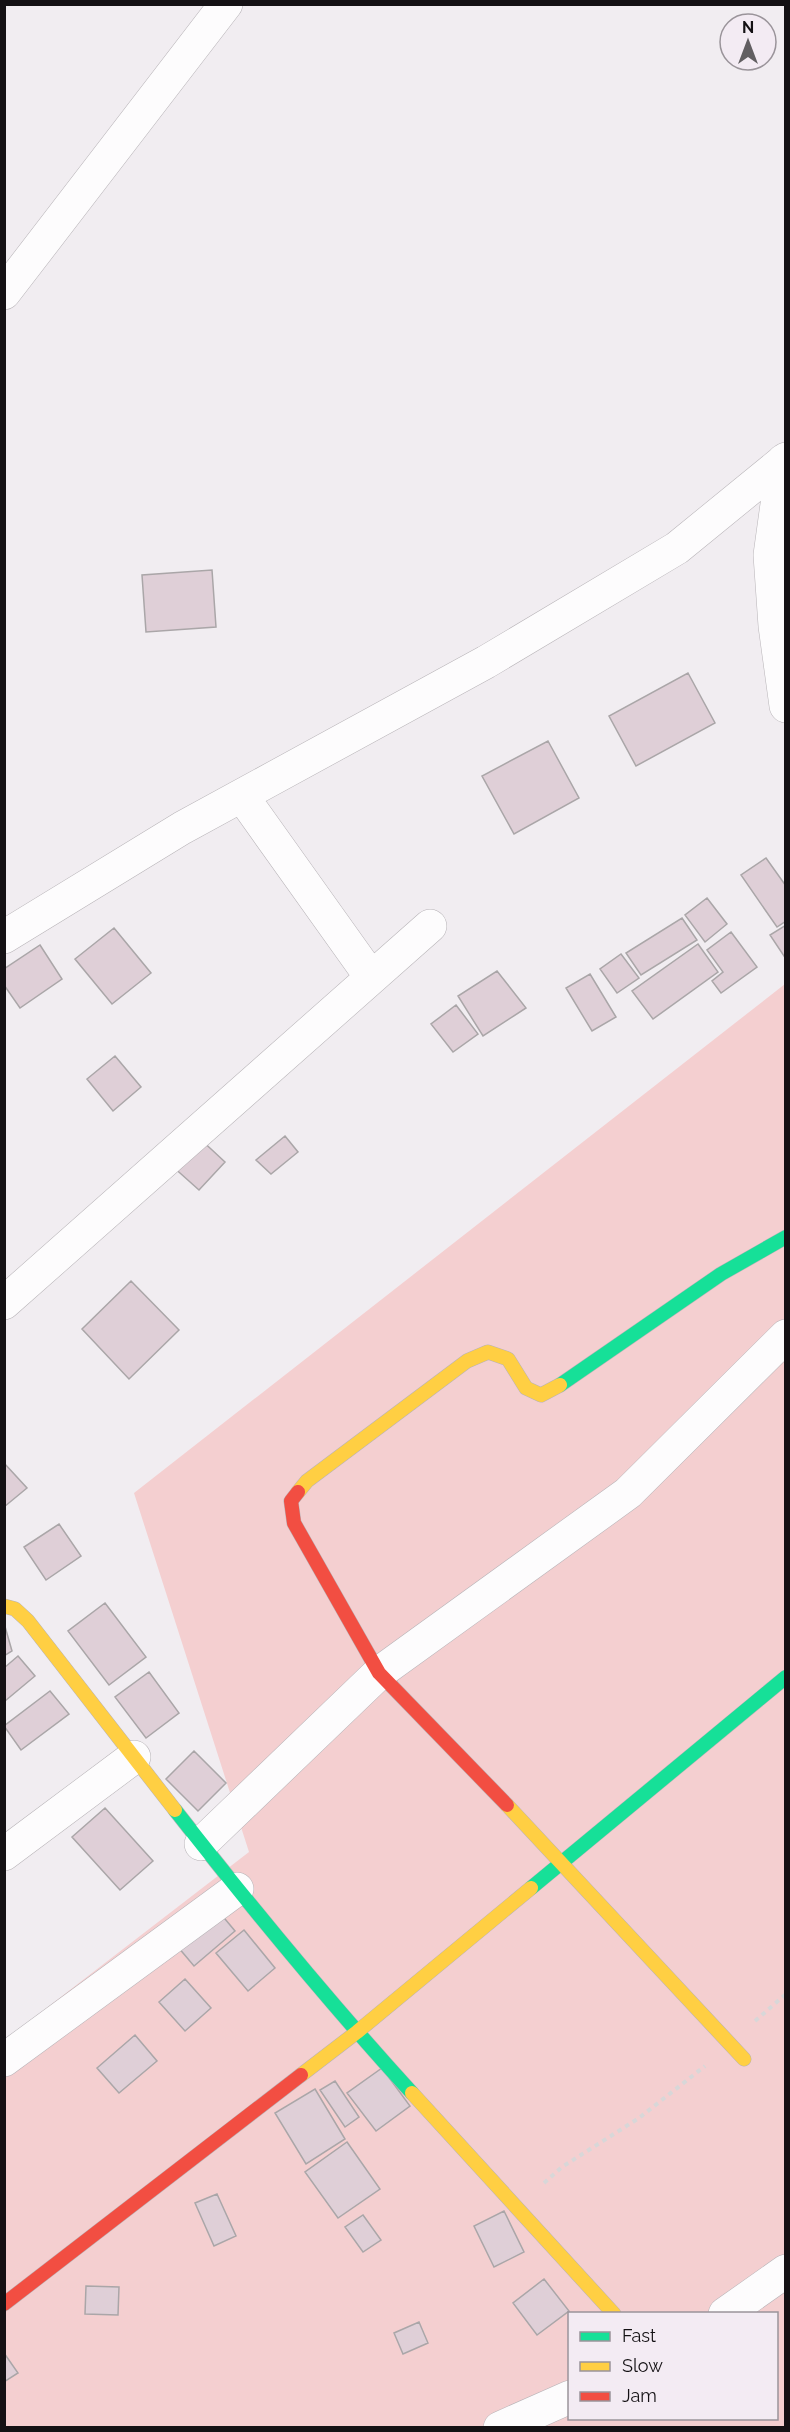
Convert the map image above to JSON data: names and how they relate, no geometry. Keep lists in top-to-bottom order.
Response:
{
  "legend": ["Fast", "Slow", "Jam"],
  "north": "top"
}
